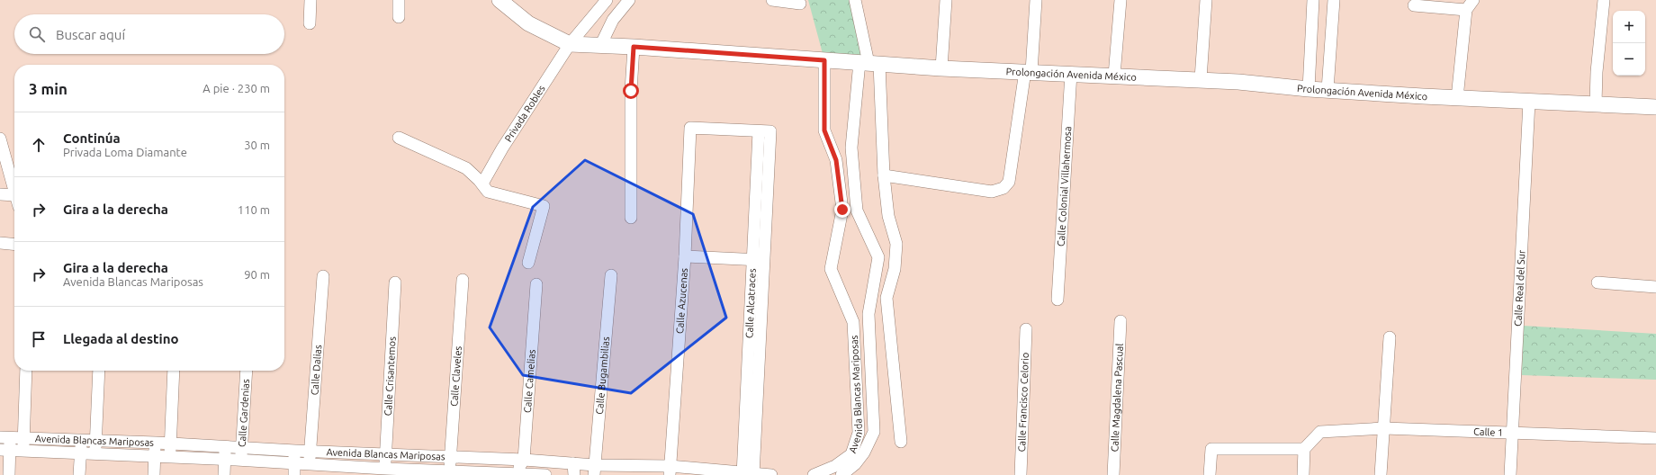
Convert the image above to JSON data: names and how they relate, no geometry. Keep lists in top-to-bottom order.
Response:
{
  "streets": {
    "main road": ["Prolongación Avenida México"],
    "street": [
      "Privada Robles",
      "Calle Colonial Villahermosa",
      "Calle Real del Sur",
      "Calle Azucenas",
      "Calle Alcatraces",
      "Calle Dalias",
      "Calle Bugambilias",
      "Calle Crisantemos",
      "Calle Claveles",
      "Calle Camelias",
      "Avenida Blancas Mariposas",
      "Calle Magdalena Pascual",
      "Calle Francisco Celorio",
      "Calle Gardenias",
      "Calle 1"
    ]
  },
  "crossings": [
    ["Prolongación Avenida México", "Privada Robles"],
    ["Prolongación Avenida México", "Calle Colonial Villahermosa"],
    ["Prolongación Avenida México", "Calle Real del Sur"],
    ["Prolongación Avenida México", "Avenida Blancas Mariposas"],
    ["Calle Real del Sur", "Calle 1"],
    ["Calle Azucenas", "Calle Alcatraces"],
    ["Calle Azucenas", "Avenida Blancas Mariposas"],
    ["Calle Alcatraces", "Avenida Blancas Mariposas"],
    ["Calle Dalias", "Avenida Blancas Mariposas"],
    ["Calle Bugambilias", "Avenida Blancas Mariposas"],
    ["Calle Crisantemos", "Avenida Blancas Mariposas"],
    ["Calle Claveles", "Avenida Blancas Mariposas"],
    ["Calle Camelias", "Avenida Blancas Mariposas"],
    ["Avenida Blancas Mariposas", "Calle Gardenias"]
  ],
  "page": {
    "map_buttons": ["+", "−"],
    "search": "Buscar aquí",
    "heading": ["3 min", "A pie · 230 m"],
    "list": [
      ["Continúa", "Privada Loma Diamante", "30 m"],
      ["Gira a la derecha", "110 m"],
      ["Gira a la derecha", "Avenida Blancas Mariposas", "90 m"],
      "Llegada al destino"
    ]
  }
}
